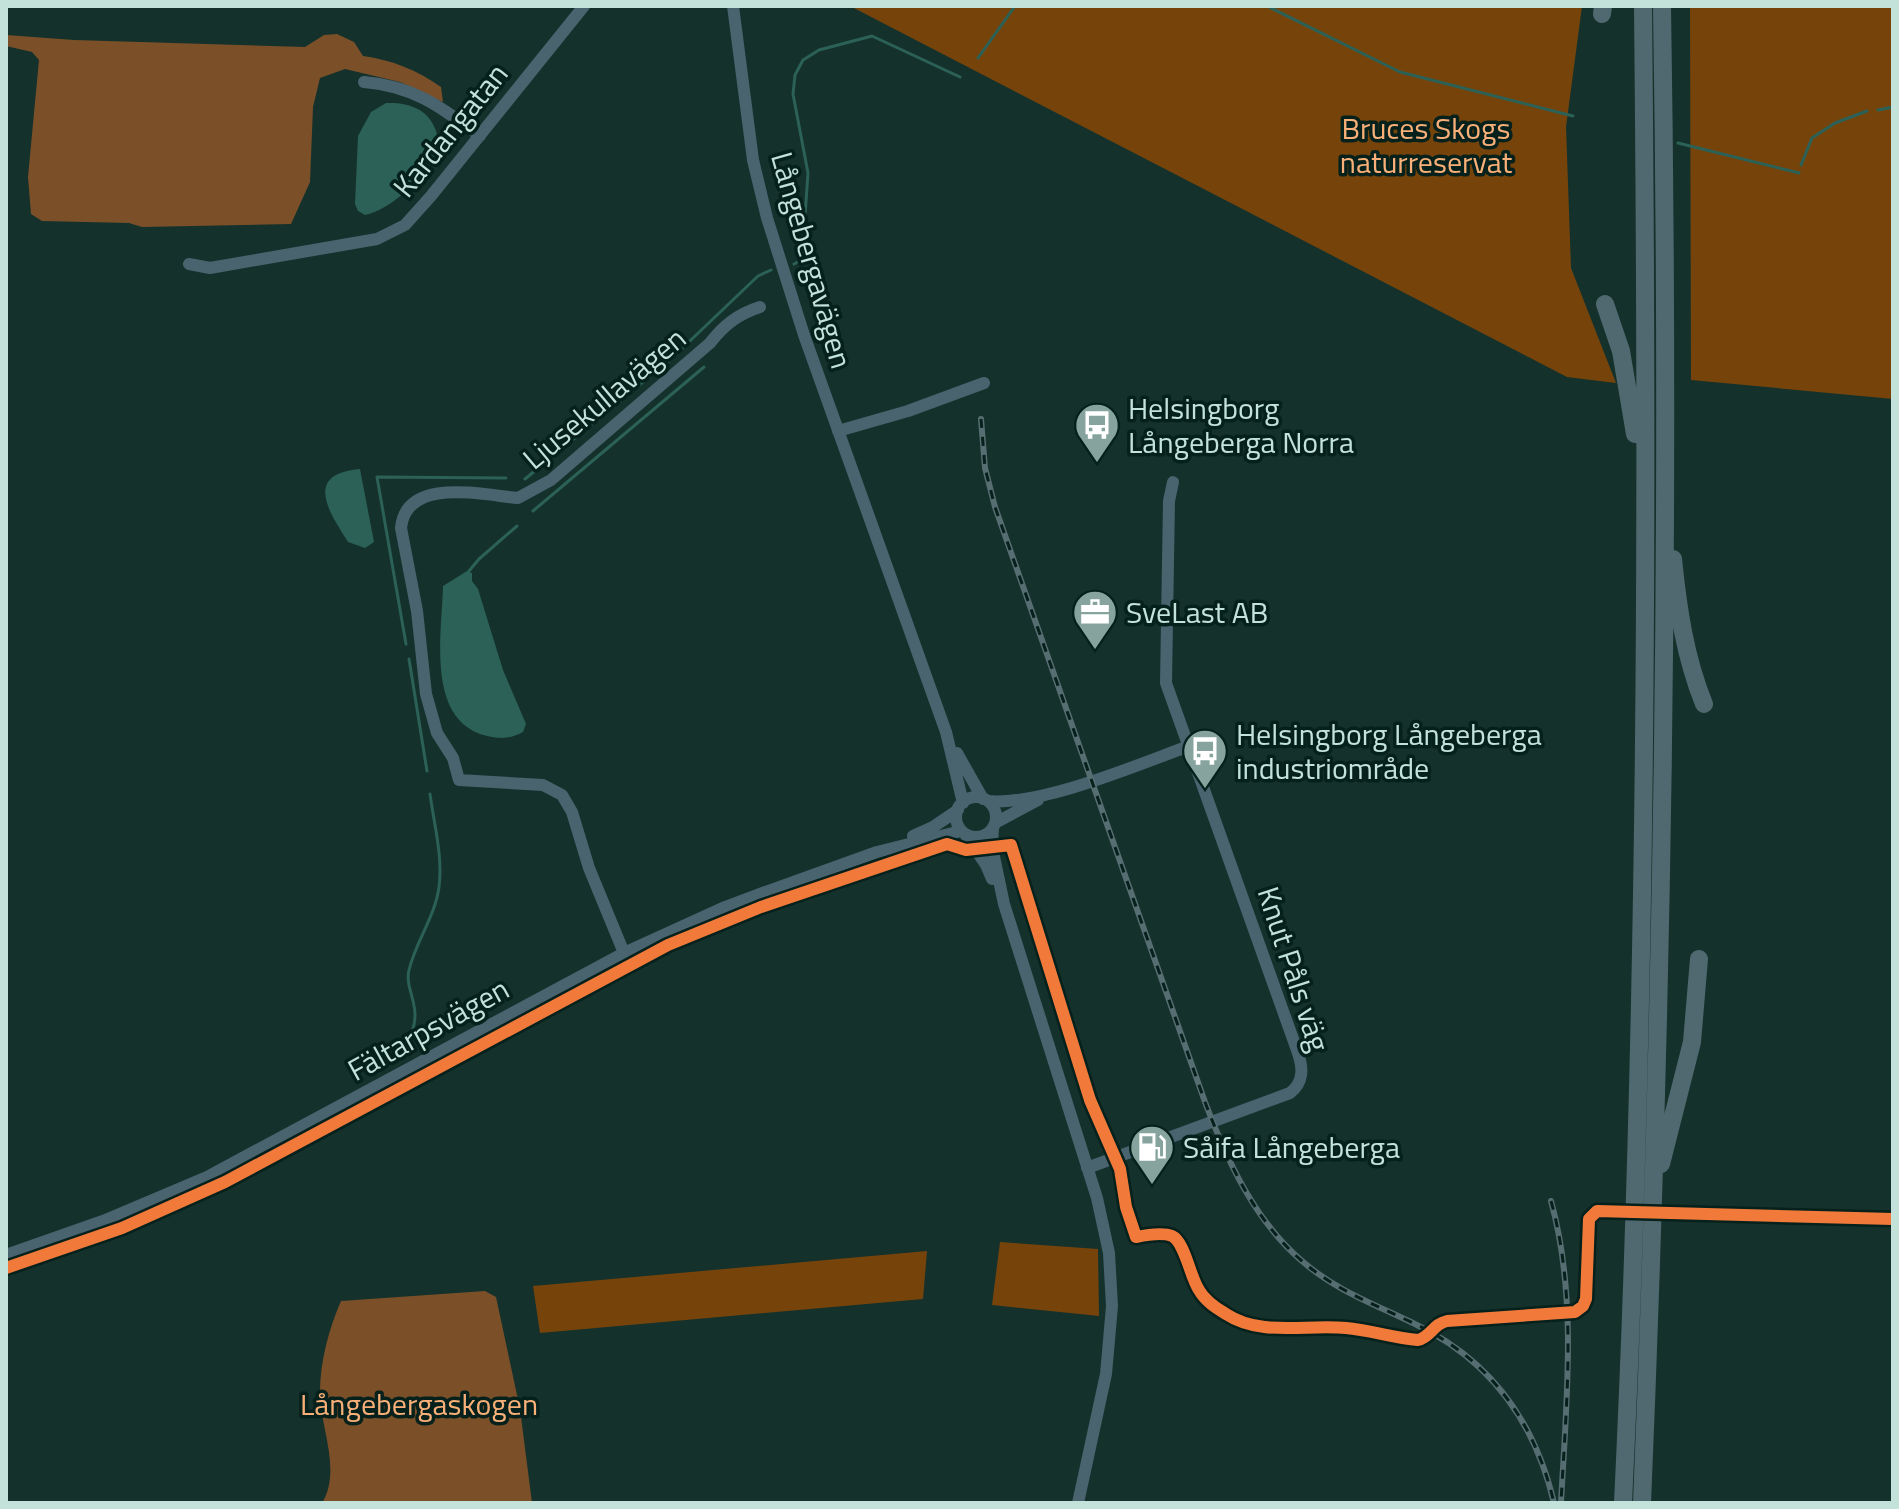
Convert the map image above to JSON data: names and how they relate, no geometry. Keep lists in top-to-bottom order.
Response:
{
  "streets": {
    "street": [
      "Kardangatan",
      "Långebergavägen",
      "Ljusekullavägen",
      "Knut Påls väg",
      "Fältarpsvägen"
    ]
  },
  "crossings": [
    ["Långebergavägen", "Fältarpsvägen"],
    ["Ljusekullavägen", "Fältarpsvägen"]
  ],
  "parks": ["Bruces Skogs naturreservat", "Långebergaskogen"],
  "places": {
    "bus stop": ["Helsingborg Långeberga Norra", "Helsingborg Långeberga industriområde"],
    "office": ["SveLast AB"],
    "fuel station": ["Såifa Långeberga"]
  }
}
